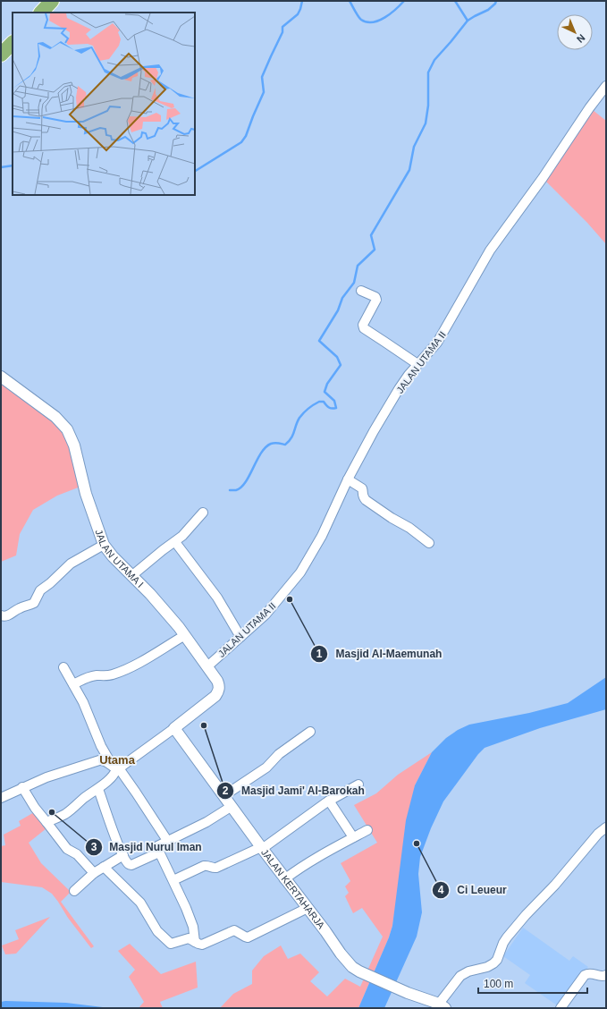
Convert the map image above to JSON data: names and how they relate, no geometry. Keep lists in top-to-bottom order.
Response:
{
  "streets": {
    "street": ["JALAN UTAMA II", "JALAN UTAMA I", "JALAN KERTAHARJA"]
  },
  "crossings": [
    ["JALAN UTAMA II", "JALAN UTAMA I"],
    ["JALAN UTAMA I", "JALAN KERTAHARJA"]
  ],
  "districts": ["Utama"],
  "places": [
    "Masjid Al-Maemunah",
    "Masjid Jami' Al-Barokah",
    "Masjid Nurul Iman",
    "Ci Leueur"
  ],
  "scale_bar": "100 m",
  "north": "bottom right"
}
